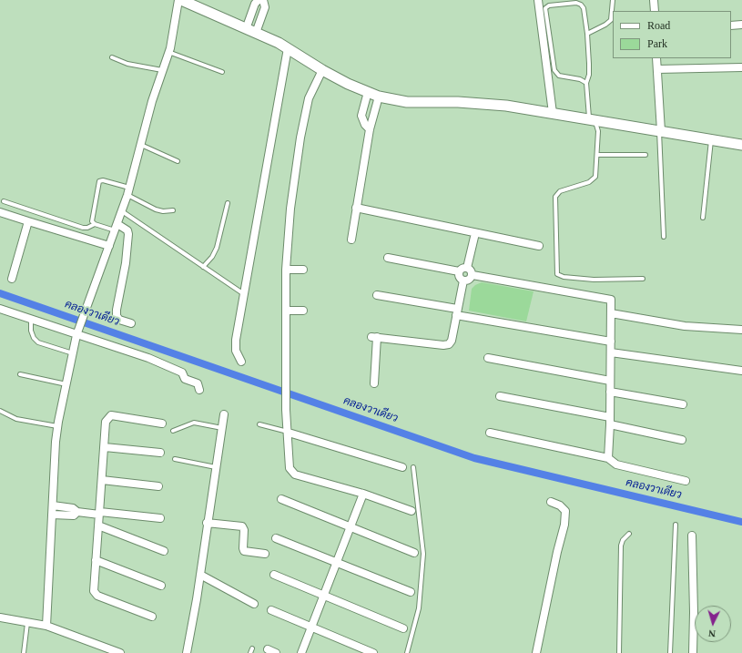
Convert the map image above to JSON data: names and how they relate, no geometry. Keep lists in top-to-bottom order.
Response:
{
  "water": ["คลองวาเดียว"],
  "legend": ["Road", "Park"],
  "north": "bottom"
}
